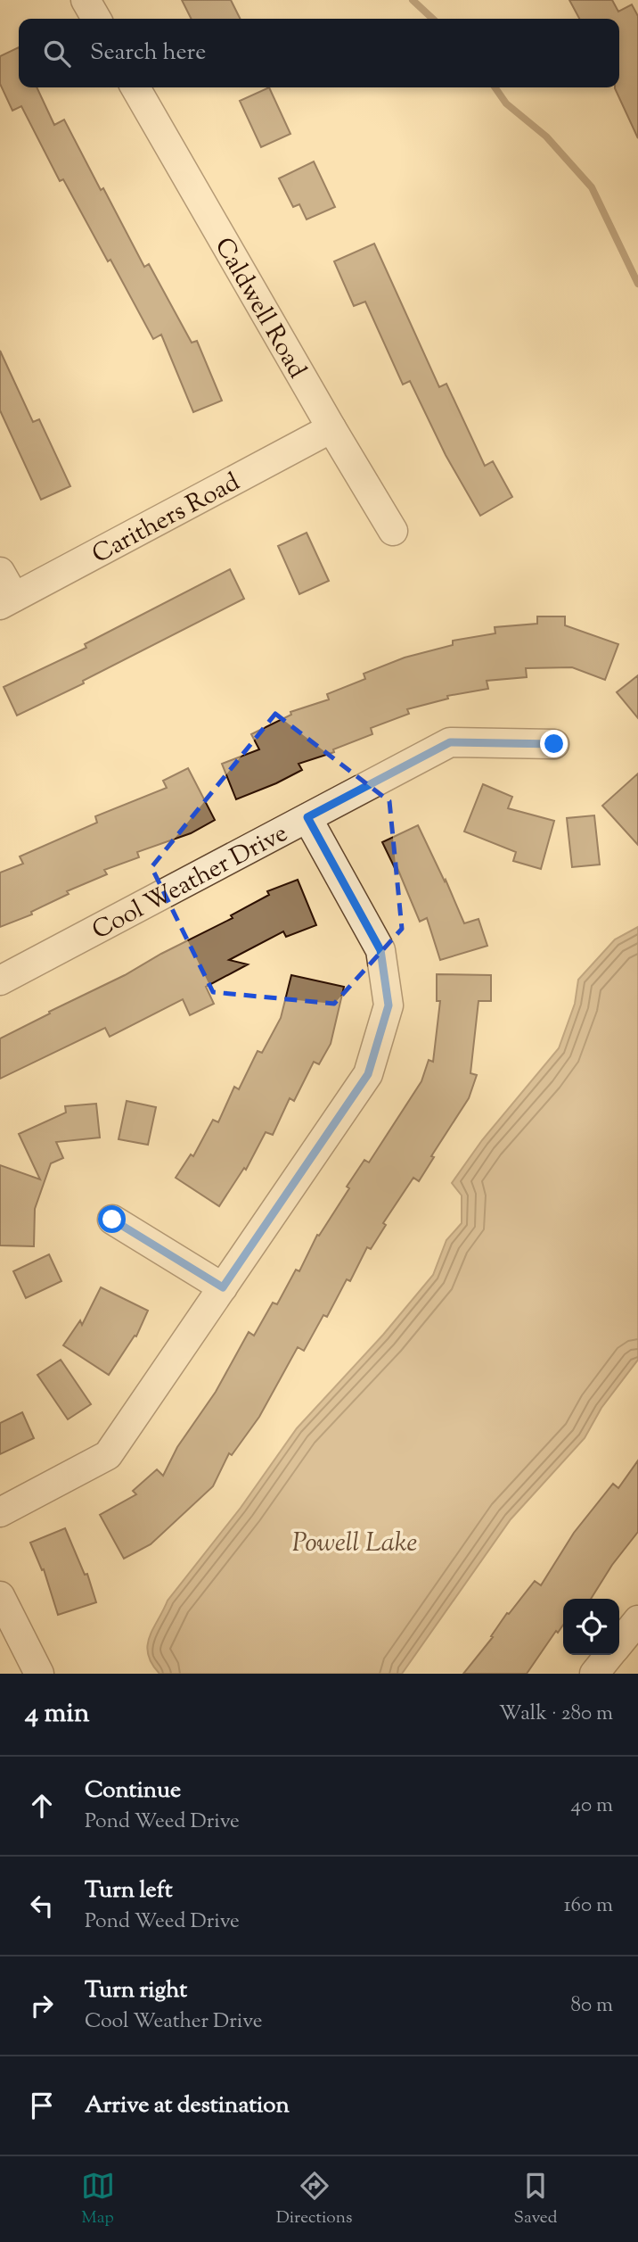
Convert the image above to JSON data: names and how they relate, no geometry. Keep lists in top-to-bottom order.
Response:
{
  "streets": {
    "street": ["Caldwell Road", "Carithers Road", "Cool Weather Drive"]
  },
  "crossings": [
    ["Caldwell Road", "Carithers Road"]
  ],
  "water": ["Powell Lake"],
  "page": {
    "search": "Search here",
    "heading": ["4 min", "Walk · 280 m"],
    "list": [
      ["Continue", "Pond Weed Drive", "40 m"],
      ["Turn left", "Pond Weed Drive", "160 m"],
      ["Turn right", "Cool Weather Drive", "80 m"],
      "Arrive at destination"
    ],
    "nav": ["Map", "Directions", "Saved"]
  }
}
